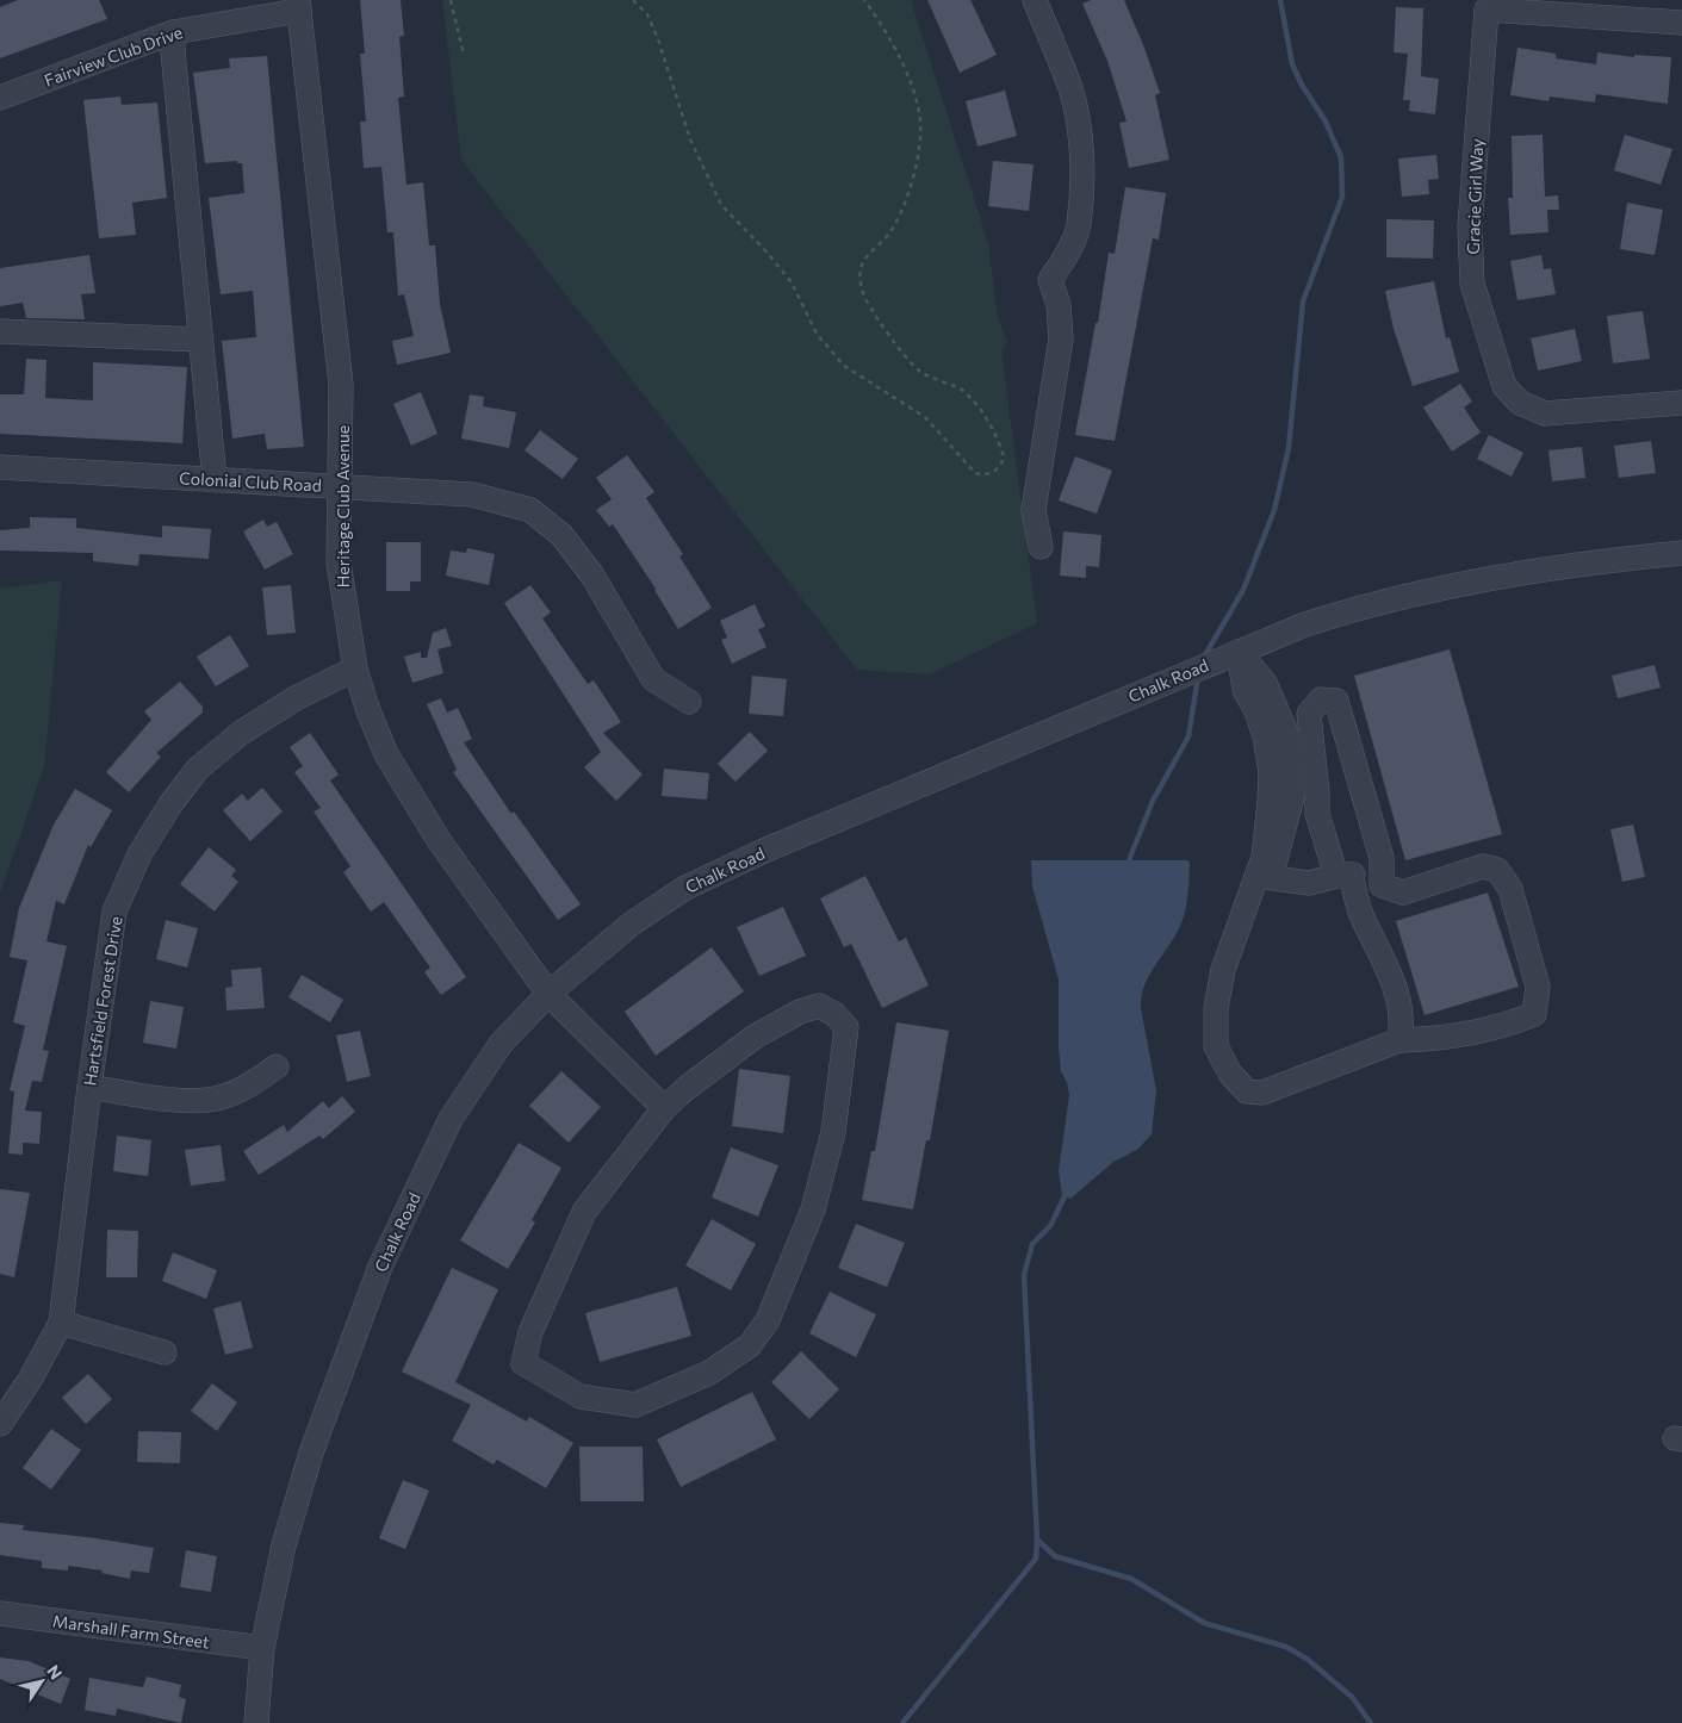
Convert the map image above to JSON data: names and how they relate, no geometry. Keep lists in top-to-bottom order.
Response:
{
  "streets": {
    "street": [
      "Fairview Club Drive",
      "Gracie Girl Way",
      "Colonial Club Road",
      "Heritage Club Avenue",
      "Chalk Road",
      "Hartsfield Forest Drive",
      "Marshall Farm Street"
    ]
  },
  "crossings": [
    ["Fairview Club Drive", "Heritage Club Avenue"],
    ["Colonial Club Road", "Heritage Club Avenue"],
    ["Heritage Club Avenue", "Chalk Road"],
    ["Heritage Club Avenue", "Hartsfield Forest Drive"],
    ["Chalk Road", "Marshall Farm Street"]
  ],
  "north": "top right"
}
